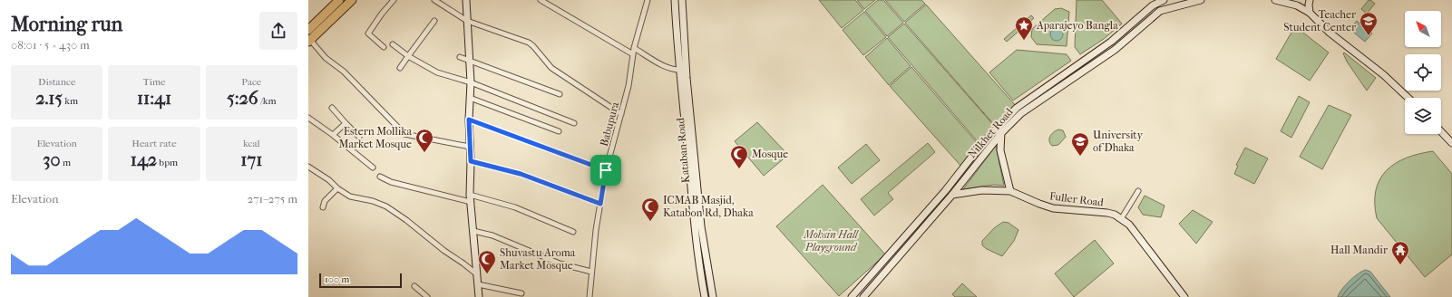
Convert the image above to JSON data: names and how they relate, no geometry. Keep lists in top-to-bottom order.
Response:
{
  "streets": {
    "main road": ["Nilkhet Road", "Kataban Road", "Fuller Road"],
    "street": ["Babupura"]
  },
  "crossings": [
    ["Nilkhet Road", "Fuller Road"]
  ],
  "parks": ["Mohsin Hall Playground"],
  "places": {
    "school or university": ["Teacher Student Center", "University of Dhaka"],
    "place": ["Aparajeyo Bangla"],
    "mosque": [
      "Estern Mollika Market Mosque",
      "Mosque",
      "ICMAB Masjid, Katabon Rd, Dhaka",
      "Shuvastu Aroma Market Mosque"
    ],
    "temple": ["Hall Mandir"]
  },
  "scale_bar": "100 m",
  "north": "top left",
  "page": {
    "heading": ["Morning run", "08:01 · 5 × 430 m"],
    "stats": [
      ["Distance", "2.15 km"],
      ["Time", "11:41"],
      ["Pace", "5:26 /km"],
      ["Elevation", "30 m"],
      ["Heart rate", "142 bpm"],
      ["kcal", "171"]
    ],
    "chart": ["Elevation", "271–275 m"],
    "scale": "100 m"
  }
}
